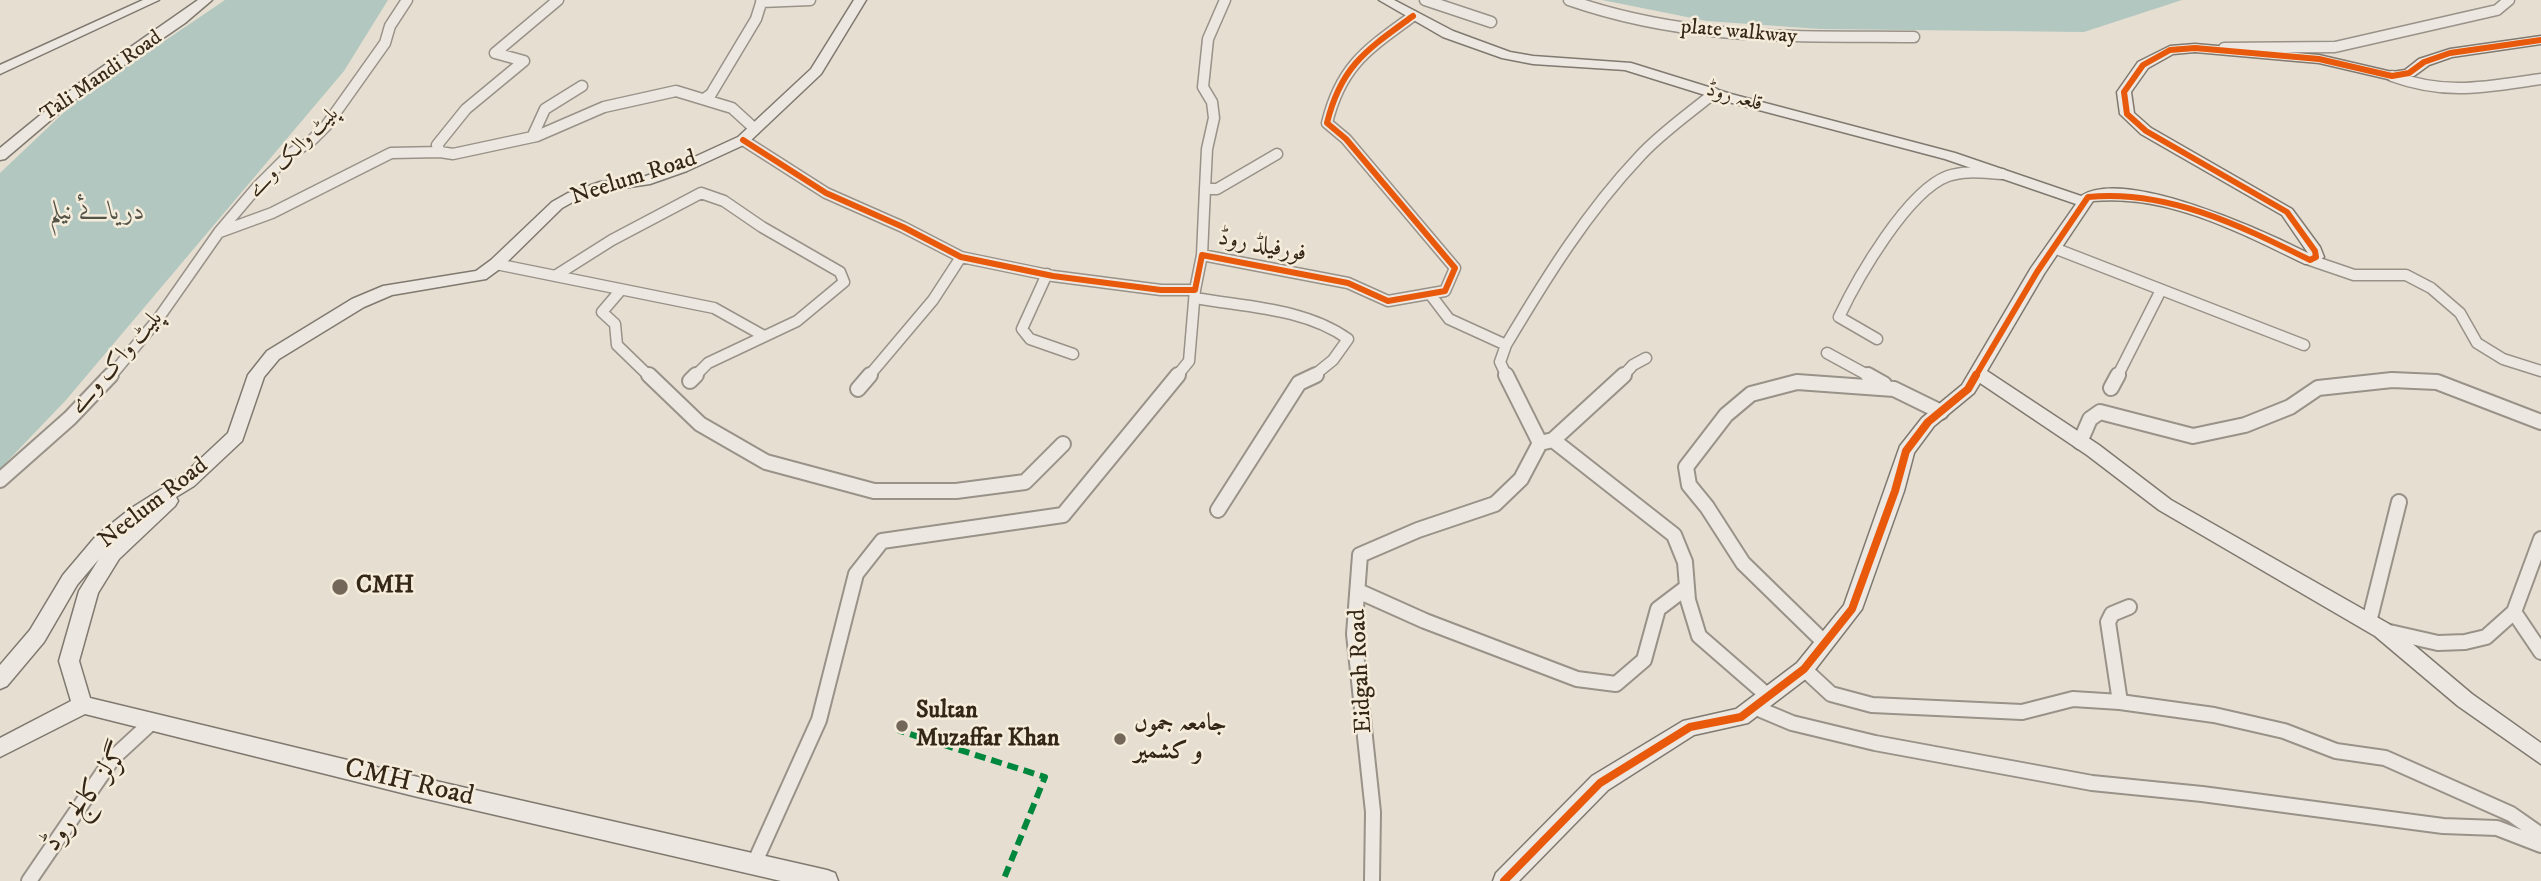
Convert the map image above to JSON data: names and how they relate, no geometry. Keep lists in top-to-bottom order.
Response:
{
  "streets": {
    "street": [
      "plate walkway",
      "Tali Mandi Road",
      "قلعہ روڈ",
      "پلیٹ والک وے",
      "Neelum Road",
      "فورفیلڈ روڈ",
      "پلیٹ واک وے",
      "Eidgah Road",
      "CMH Road",
      "گرلز کالج روڈ"
    ]
  },
  "crossings": [
    ["پلیٹ والک وے", "پلیٹ واک وے"],
    ["فورفیلڈ روڈ", "CMH Road"],
    ["CMH Road", "گرلز کالج روڈ"]
  ],
  "water": ["دریائے نیلم"],
  "places": ["CMH", "Sultan Muzaffar Khan", "جامعہ جموں و کشمیر"]
}
